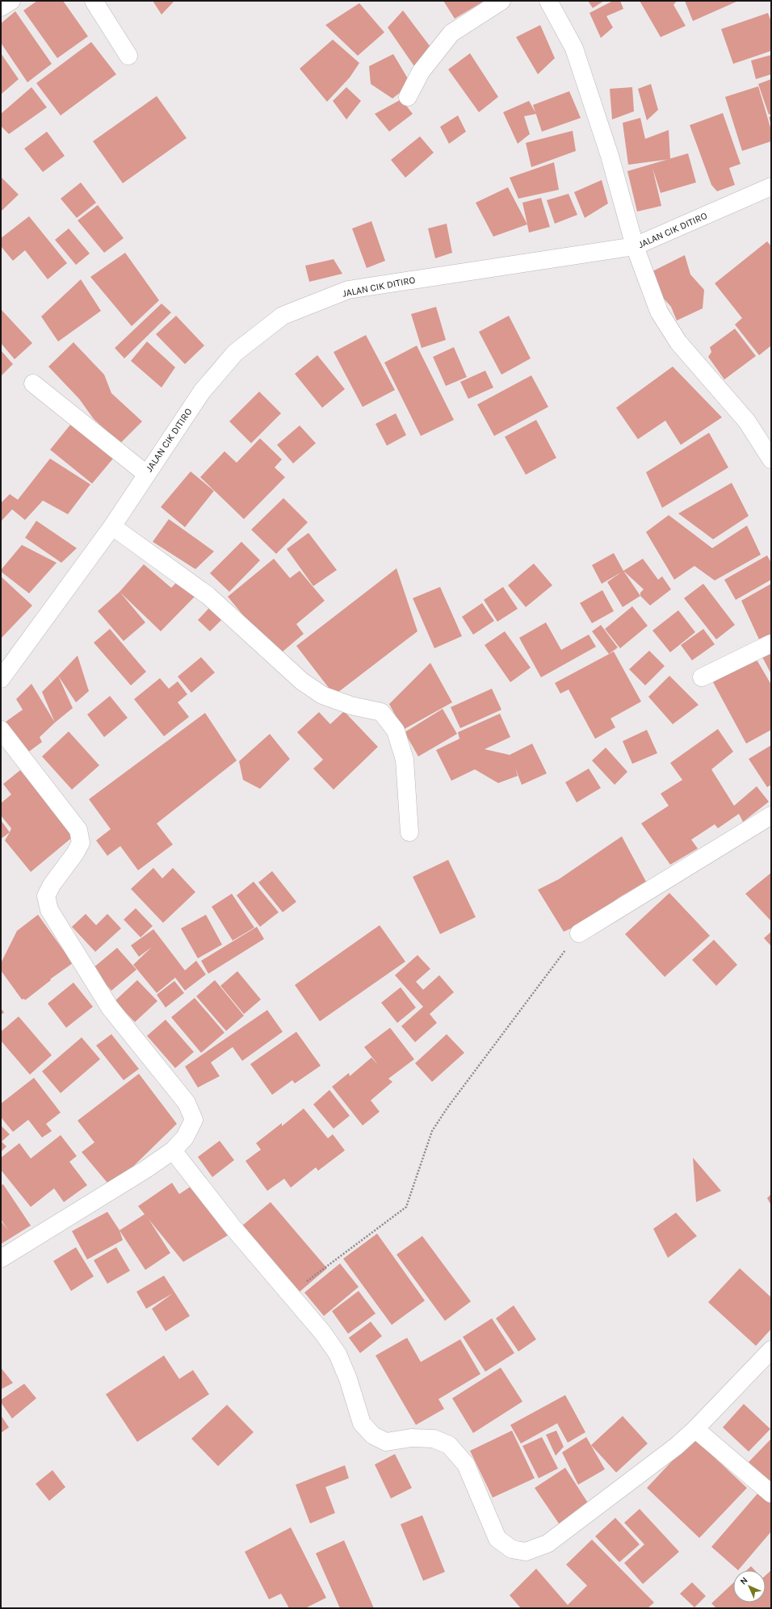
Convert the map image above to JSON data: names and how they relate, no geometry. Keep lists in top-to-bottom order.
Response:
{
  "streets": {
    "street": ["JALAN CIK DITIRO"]
  },
  "north": "top left"
}
